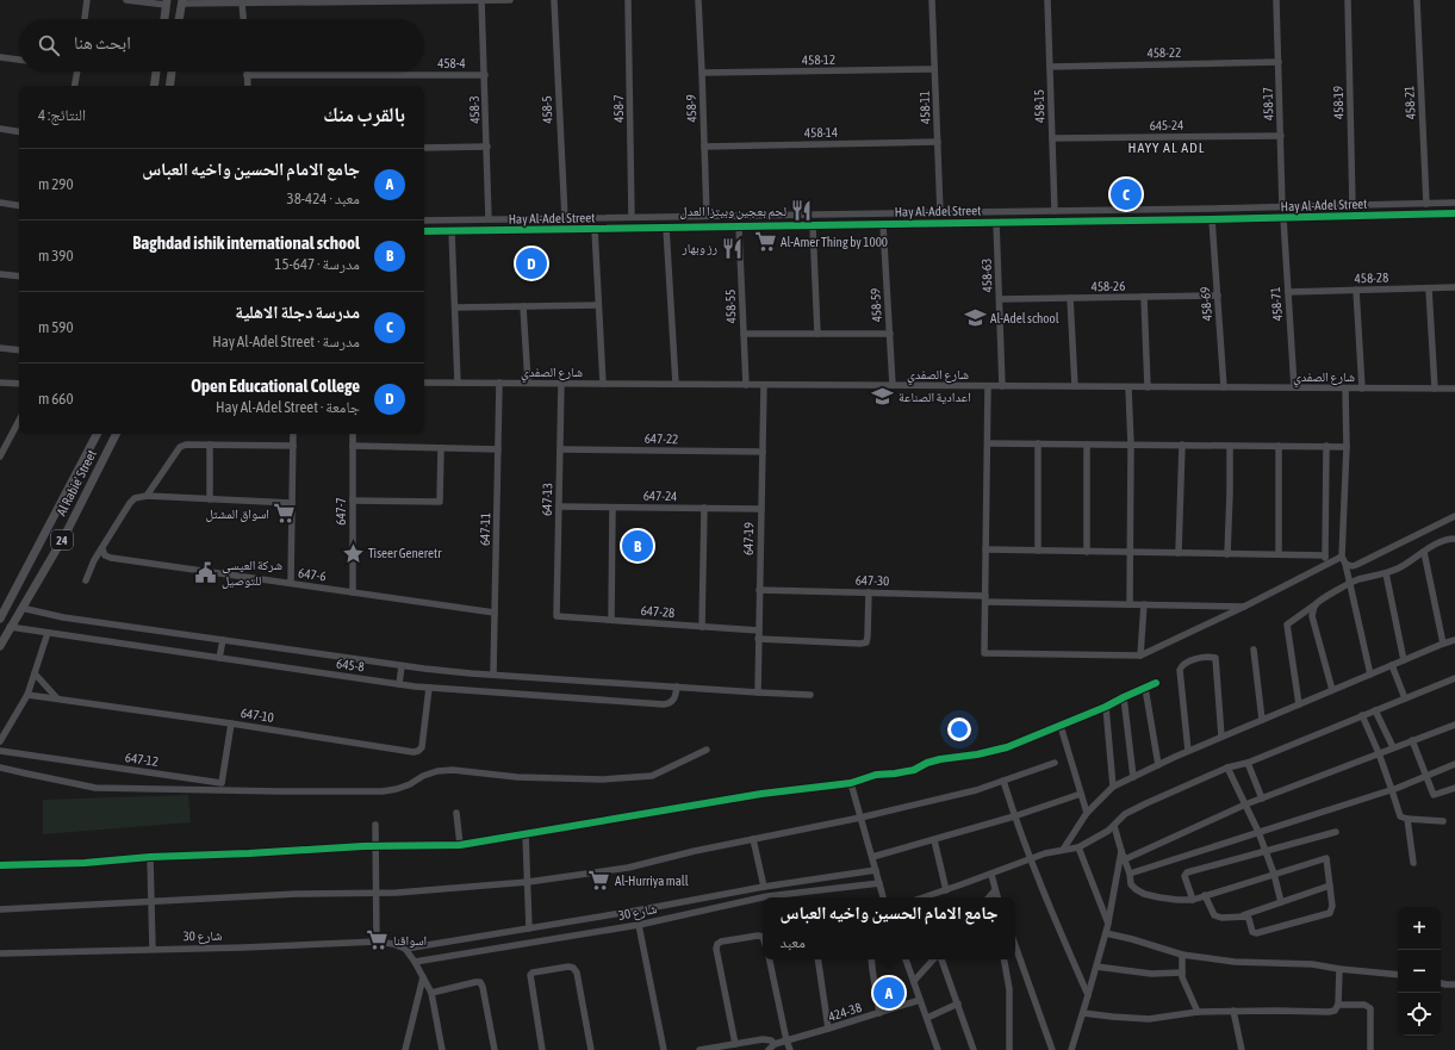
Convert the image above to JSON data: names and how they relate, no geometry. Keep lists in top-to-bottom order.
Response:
{
  "streets": {
    "main road": ["Al Rabie' Street", "24"],
    "street": [
      "458-22",
      "458-12",
      "458-4",
      "458-19",
      "458-21",
      "458-17",
      "458-15",
      "458-11",
      "458-7",
      "458-9",
      "458-3",
      "458-5",
      "645-24",
      "458-14",
      "Hay Al-Adel Street",
      "458-63",
      "458-28",
      "458-26",
      "458-69",
      "458-71",
      "458-59",
      "458-55",
      "شارع الصفدي",
      "647-22",
      "647-24",
      "647-13",
      "647-7",
      "647-11",
      "647-19",
      "647-6",
      "647-30",
      "647-28",
      "645-8",
      "647-10",
      "647-12",
      "شارع 30",
      "424-38"
    ]
  },
  "crossings": [
    ["458-22", "458-17"],
    ["458-22", "458-15"],
    ["458-12", "458-11"],
    ["458-12", "458-9"],
    ["458-4", "458-3"],
    ["458-19", "Hay Al-Adel Street"],
    ["458-21", "Hay Al-Adel Street"],
    ["458-17", "645-24"],
    ["458-17", "Hay Al-Adel Street"],
    ["458-15", "645-24"],
    ["458-15", "Hay Al-Adel Street"],
    ["458-11", "458-14"],
    ["458-11", "Hay Al-Adel Street"],
    ["458-7", "Hay Al-Adel Street"],
    ["458-9", "458-14"],
    ["458-9", "Hay Al-Adel Street"],
    ["458-3", "Hay Al-Adel Street"],
    ["458-5", "Hay Al-Adel Street"],
    ["Hay Al-Adel Street", "458-63"],
    ["Hay Al-Adel Street", "458-69"],
    ["Hay Al-Adel Street", "458-71"],
    ["Hay Al-Adel Street", "458-59"],
    ["Hay Al-Adel Street", "458-55"],
    ["458-63", "458-26"],
    ["458-63", "شارع الصفدي"],
    ["458-28", "458-71"],
    ["458-26", "458-69"],
    ["458-69", "شارع الصفدي"],
    ["458-71", "شارع الصفدي"],
    ["458-59", "شارع الصفدي"],
    ["458-55", "شارع الصفدي"],
    ["شارع الصفدي", "647-13"],
    ["شارع الصفدي", "647-11"],
    ["شارع الصفدي", "647-19"],
    ["647-22", "647-13"],
    ["647-22", "647-19"],
    ["Al Rabie' Street", "645-8"],
    ["647-24", "647-13"],
    ["647-24", "647-19"],
    ["647-13", "647-28"],
    ["647-7", "647-6"],
    ["647-11", "647-6"],
    ["647-11", "645-8"],
    ["647-19", "647-30"],
    ["647-19", "647-28"],
    ["647-19", "645-8"],
    ["645-8", "647-10"],
    ["647-10", "647-12"]
  ],
  "districts": ["HAYY AL ADL"],
  "places": {
    "restaurant": ["لحم بعجين وبيتزا العدل", "رز وبهار"],
    "supermarket": [
      "Al-Amer Thing by 1000",
      "اسواق المشتل",
      "Al-Hurriya mall",
      "اسواقنا"
    ],
    "school or university": ["Al-Adel school", "اعدادية الصناعة"],
    "place": ["Tiseer Generetr"],
    "public building": ["شركة العيسى للتوصيل"]
  },
  "page": {
    "search": "ابحث هنا",
    "heading": ["بالقرب منك", "النتائج: 4"],
    "list": [
      {
        "mark": "A",
        "name": "جامع الامام الحسين واخيه العباس",
        "note": "معبد · 424-38",
        "value": "290 m"
      },
      {
        "mark": "B",
        "name": "Baghdad ishik international school",
        "note": "مدرسة · 647-15",
        "value": "390 m"
      },
      {
        "mark": "C",
        "name": "مدرسة دجلة الاهلية",
        "note": "مدرسة · Hay Al-Adel Street",
        "value": "590 m"
      },
      {
        "mark": "D",
        "name": "Open Educational College",
        "note": "جامعة · Hay Al-Adel Street",
        "value": "660 m"
      }
    ],
    "pins": [
      "C",
      "D",
      "B",
      "A"
    ],
    "popup": ["جامع الامام الحسين واخيه العباس", "معبد"],
    "map_buttons": ["+", "−"]
  }
}
